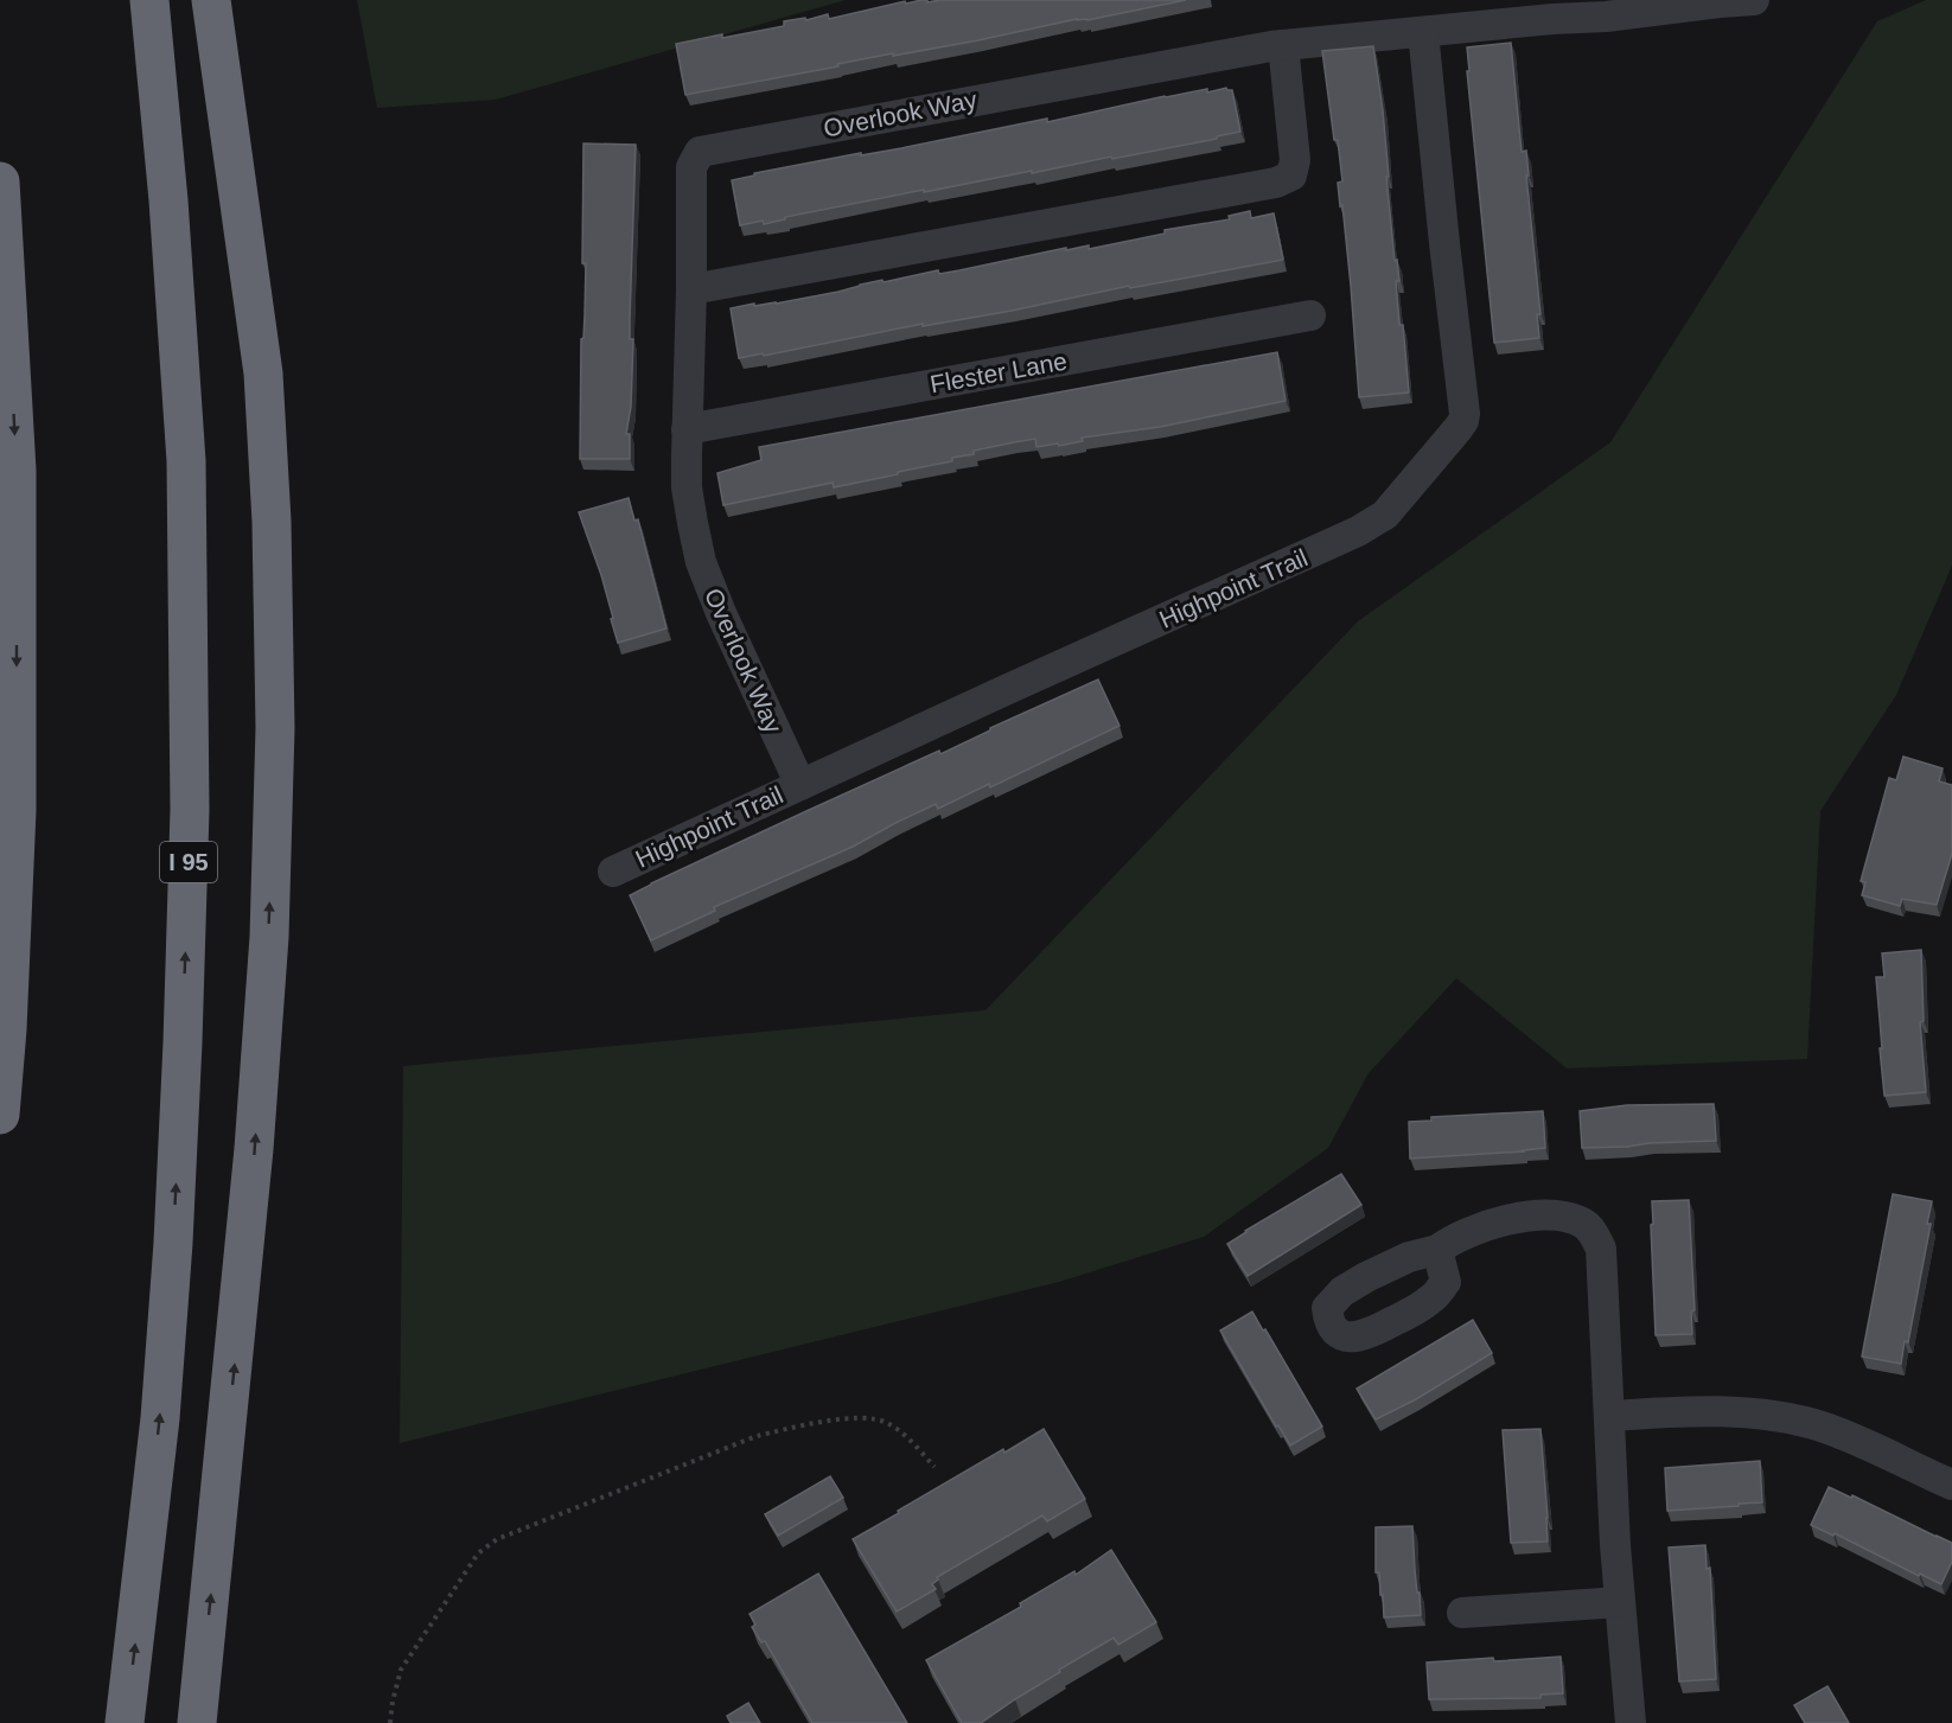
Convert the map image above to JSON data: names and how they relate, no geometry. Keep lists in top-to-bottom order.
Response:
{
  "streets": {
    "highway": ["I 95"],
    "street": ["Overlook Way", "Flester Lane", "Highpoint Trail"]
  },
  "crossings": [
    ["Overlook Way", "Flester Lane"],
    ["Overlook Way", "Highpoint Trail"]
  ]
}
